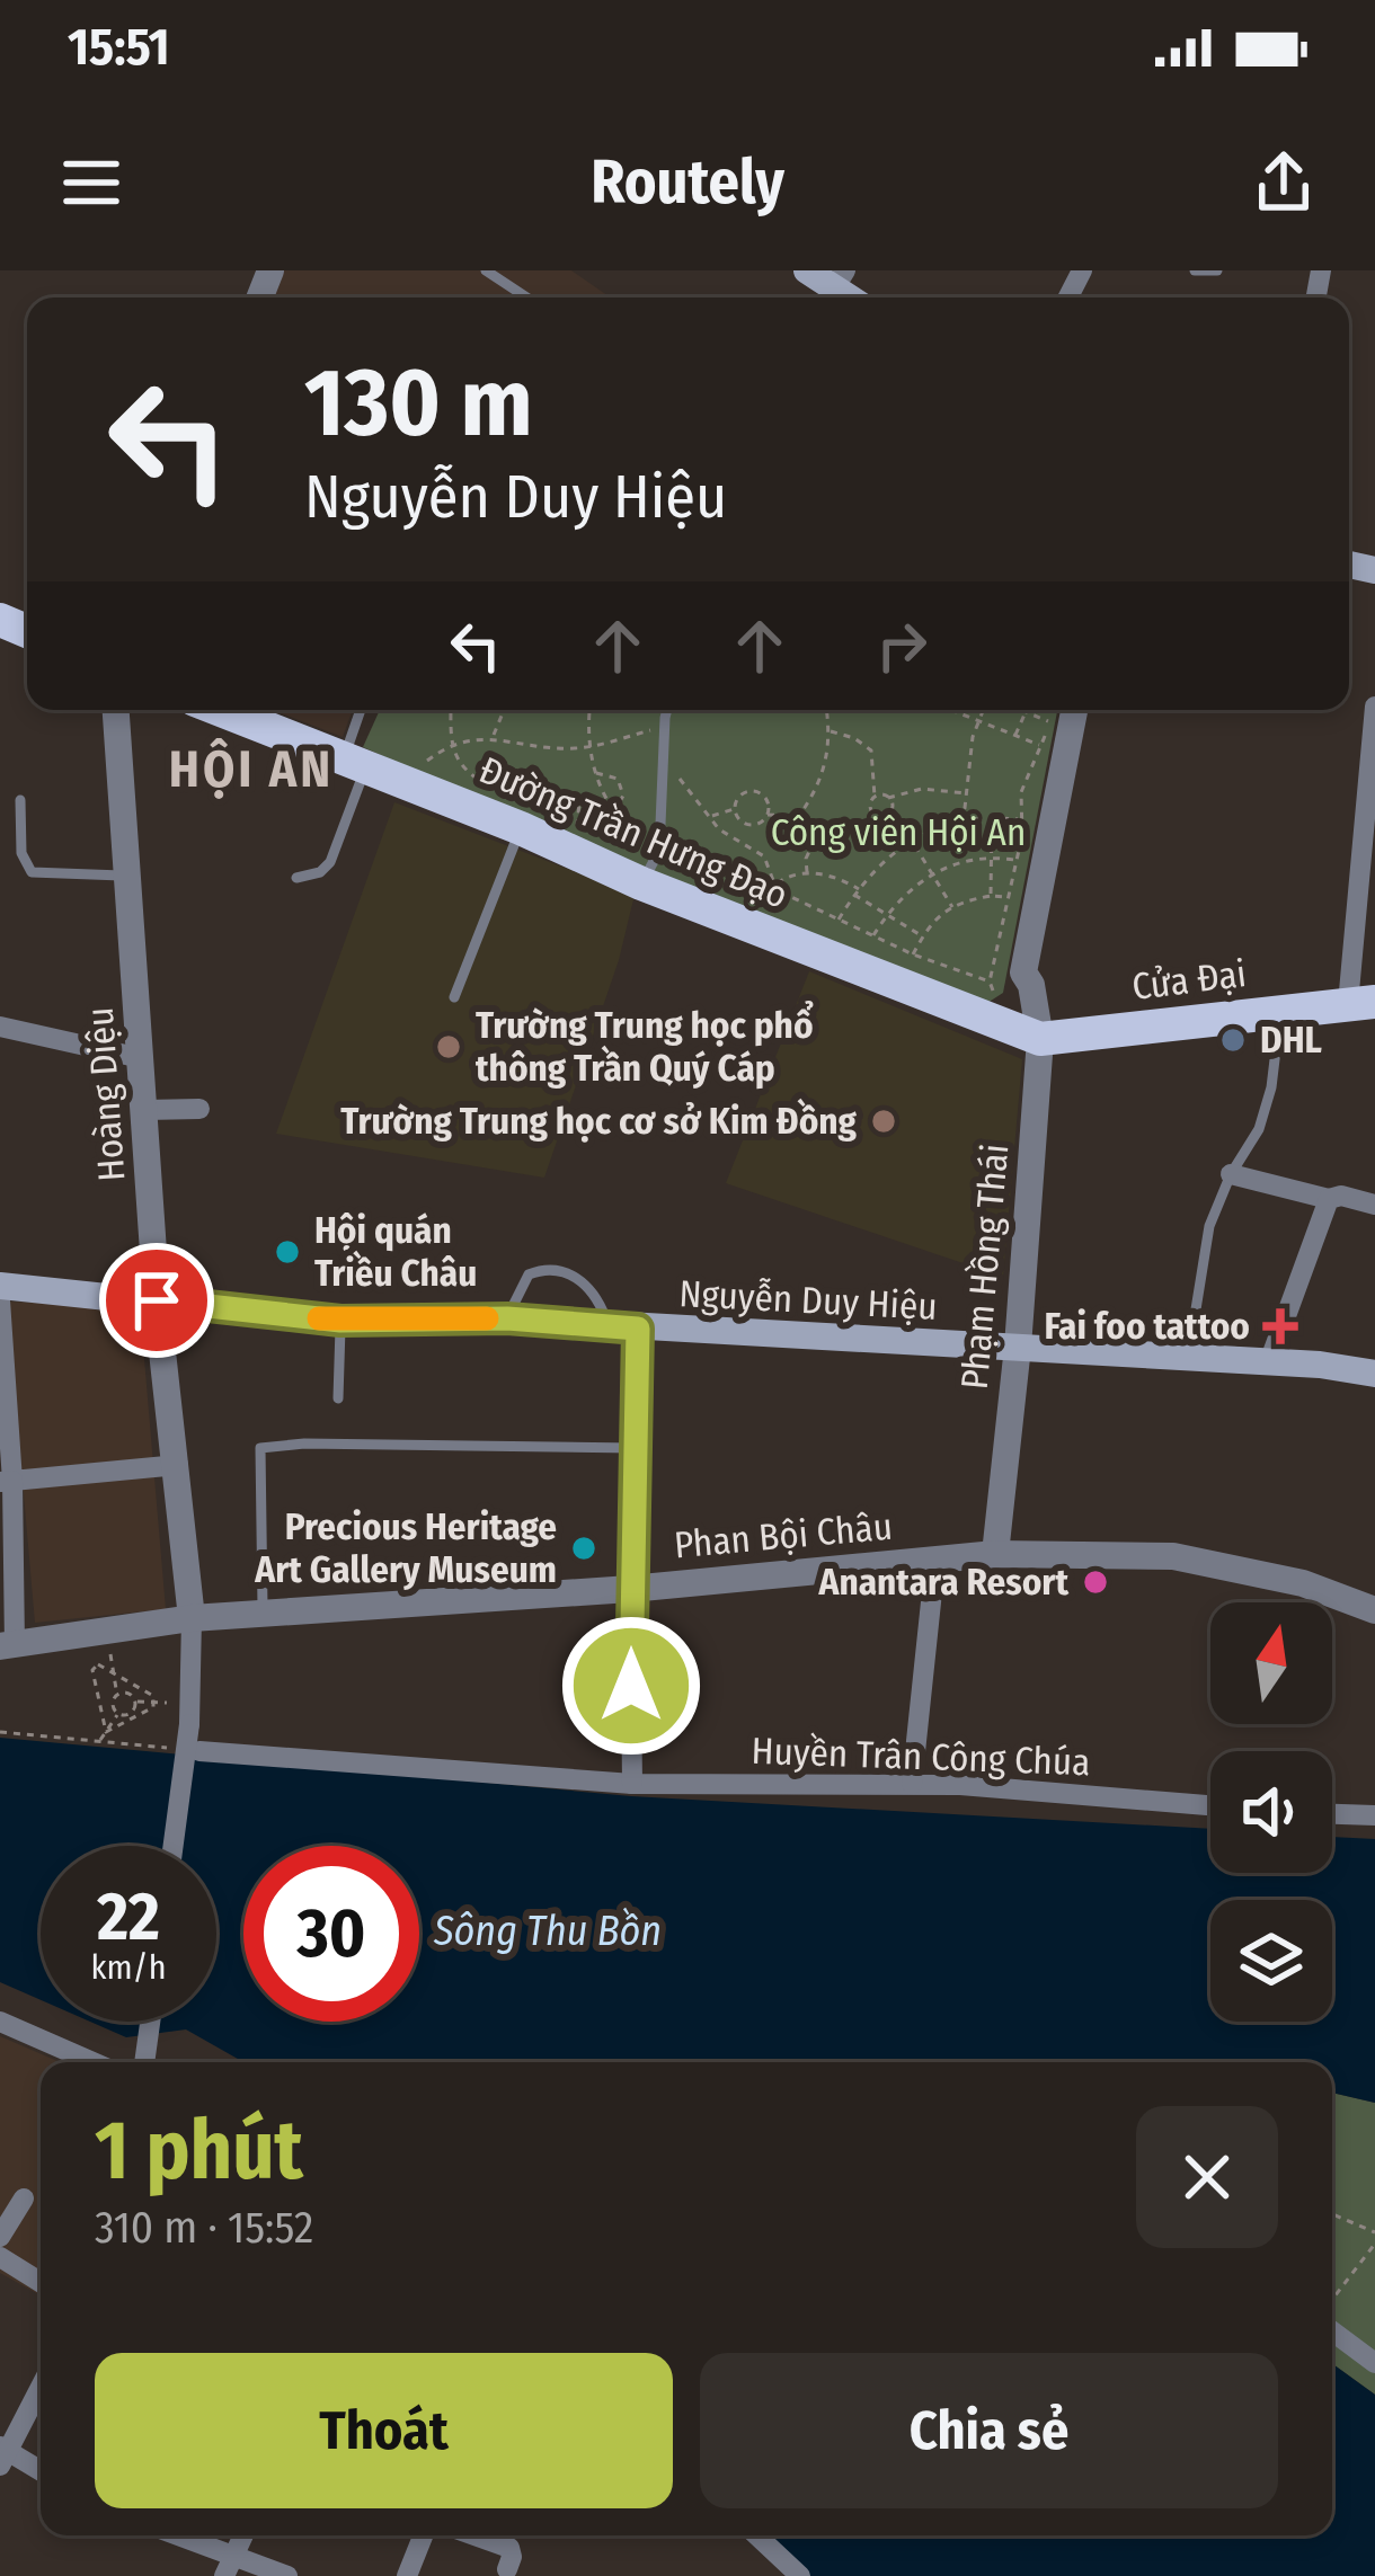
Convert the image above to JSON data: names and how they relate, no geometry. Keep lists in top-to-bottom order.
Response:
{
  "streets": {
    "main road": ["Đường Trần Hưng Đạo", "Cửa Đại", "Nguyễn Duy Hiệu"],
    "street": [
      "Hoàng Diệu",
      "Phạm Hồng Thái",
      "Phan Bội Châu",
      "Huyền Trân Công Chúa"
    ]
  },
  "crossings": [
    ["Đường Trần Hưng Đạo", "Cửa Đại"],
    ["Đường Trần Hưng Đạo", "Phạm Hồng Thái"],
    ["Cửa Đại", "Phạm Hồng Thái"],
    ["Hoàng Diệu", "Nguyễn Duy Hiệu"],
    ["Hoàng Diệu", "Phan Bội Châu"],
    ["Phạm Hồng Thái", "Nguyễn Duy Hiệu"],
    ["Phạm Hồng Thái", "Phan Bội Châu"]
  ],
  "districts": ["HỘI AN"],
  "water": ["Sông Thu Bồn"],
  "parks": ["Công viên Hội An"],
  "places": {
    "other": [
      "DHL",
      "Trường Trung học phổ thông Trần Quý Cáp",
      "Trường Trung học cơ sở Kim Đồng",
      "Hội quán Triều Châu",
      "Precious Heritage Art Gallery Museum",
      "Anantara Resort"
    ],
    "health": ["Fai foo tattoo"]
  },
  "north": "top",
  "page": {
    "status": "15:51",
    "header": "Routely",
    "turn": ["130 m", "Nguyễn Duy Hiệu"],
    "speed": "22 km/h",
    "limit": "30",
    "heading": ["1 phút", "310 m · 15:52"],
    "buttons": ["Thoát", "Chia sẻ"]
  }
}
